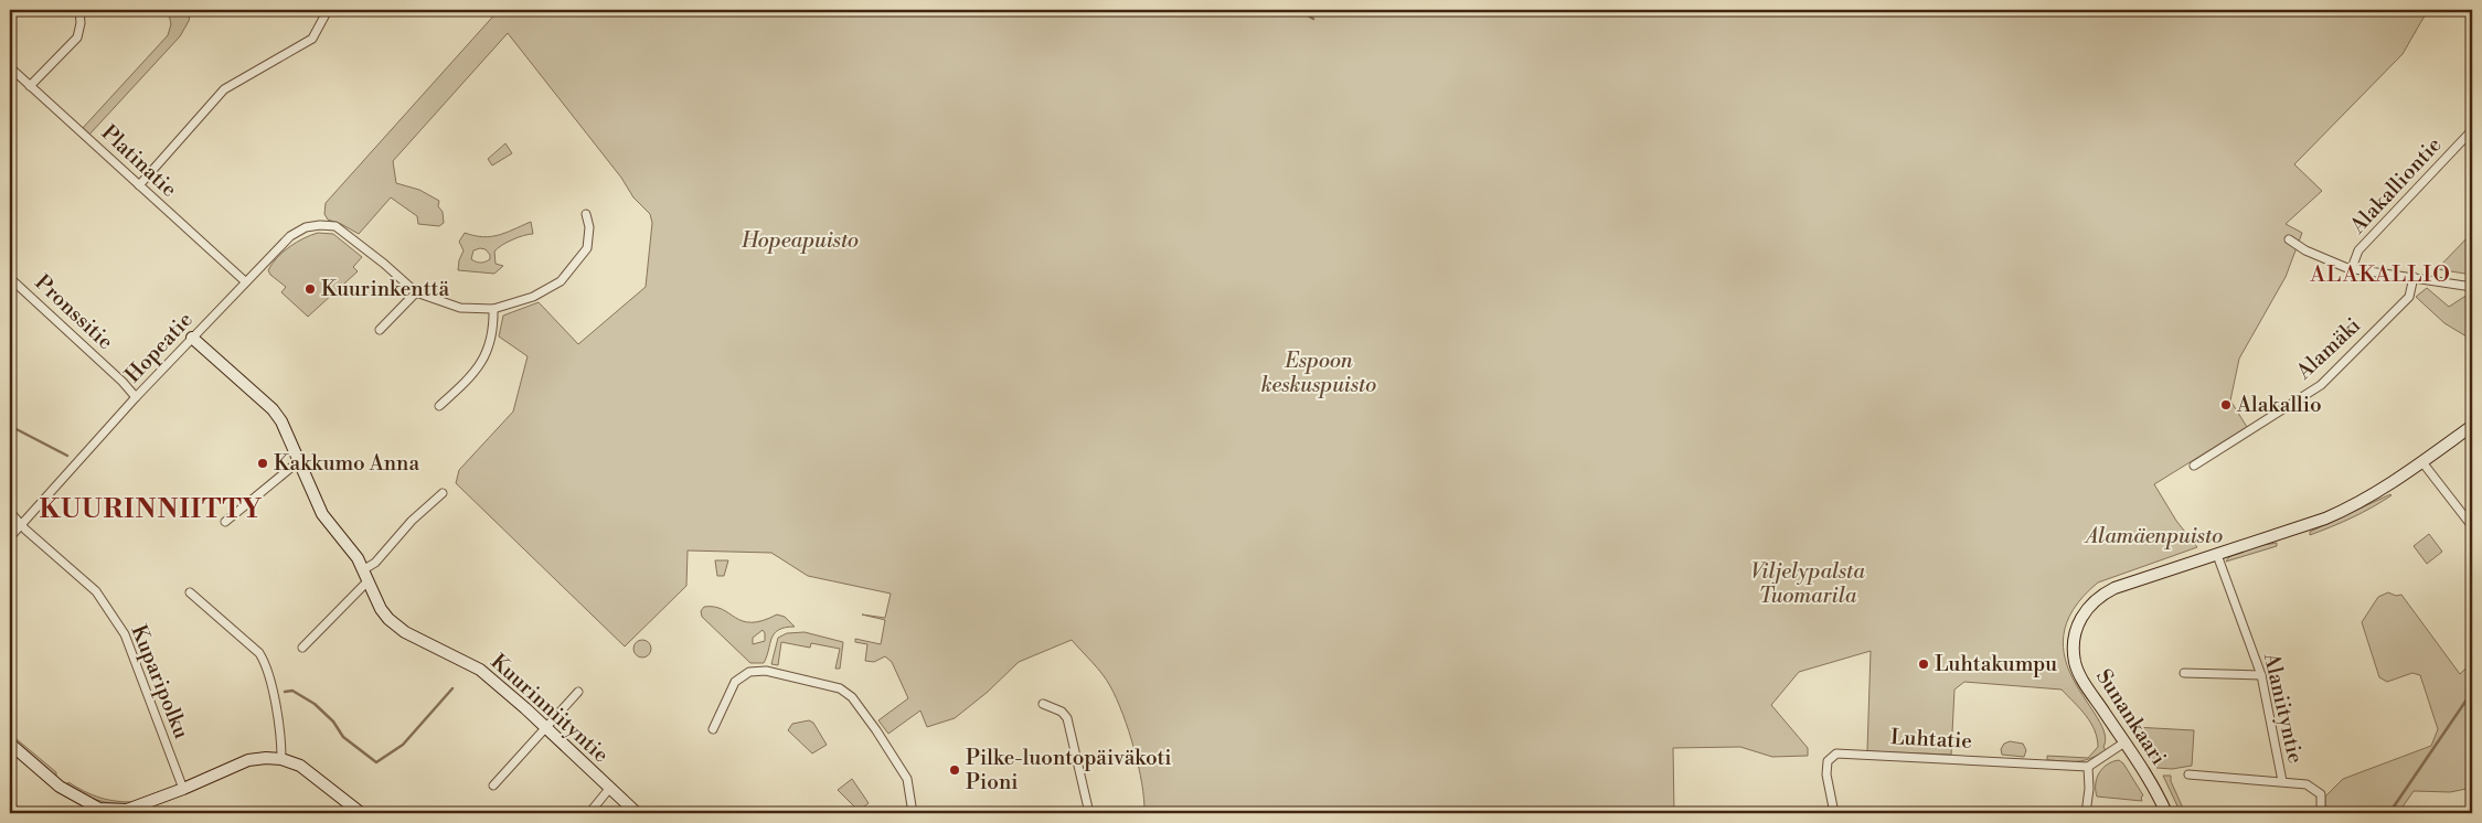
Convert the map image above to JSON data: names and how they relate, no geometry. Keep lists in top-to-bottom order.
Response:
{
  "streets": {
    "street": [
      "Platinatie",
      "Alakalliontie",
      "Pronssitie",
      "Hopeatie",
      "Alamäki",
      "Kuparipolku",
      "Kuurinniityntie",
      "Alaniityntie",
      "Sunankaari",
      "Luhtatie"
    ]
  },
  "crossings": [
    ["Platinatie", "Hopeatie"],
    ["Pronssitie", "Hopeatie"],
    ["Hopeatie", "Kuparipolku"],
    ["Hopeatie", "Kuurinniityntie"],
    ["Alaniityntie", "Sunankaari"]
  ],
  "districts": ["ALAKALLIO", "KUURINNIITTY"],
  "parks": [
    "Hopeapuisto",
    "Espoon keskuspuisto",
    "Alamäenpuisto",
    "Viljelypalsta Tuomarila"
  ],
  "places": [
    "Kuurinkenttä",
    "Alakallio",
    "Kakkumo Anna",
    "Luhtakumpu",
    "Pilke-luontopäiväkoti Pioni"
  ]
}
